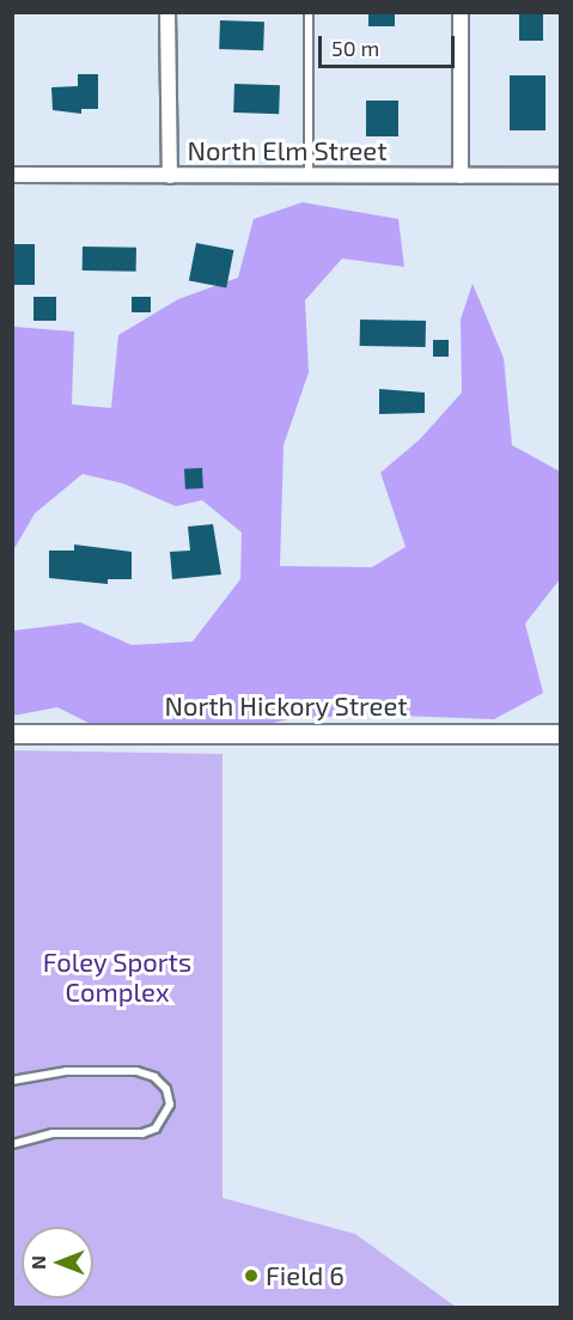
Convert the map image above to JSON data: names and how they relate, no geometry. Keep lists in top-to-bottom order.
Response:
{
  "streets": {
    "street": ["North Elm Street", "North Hickory Street"]
  },
  "parks": ["Foley Sports Complex"],
  "places": ["Field 6"],
  "scale_bar": "50 m",
  "north": "left"
}
